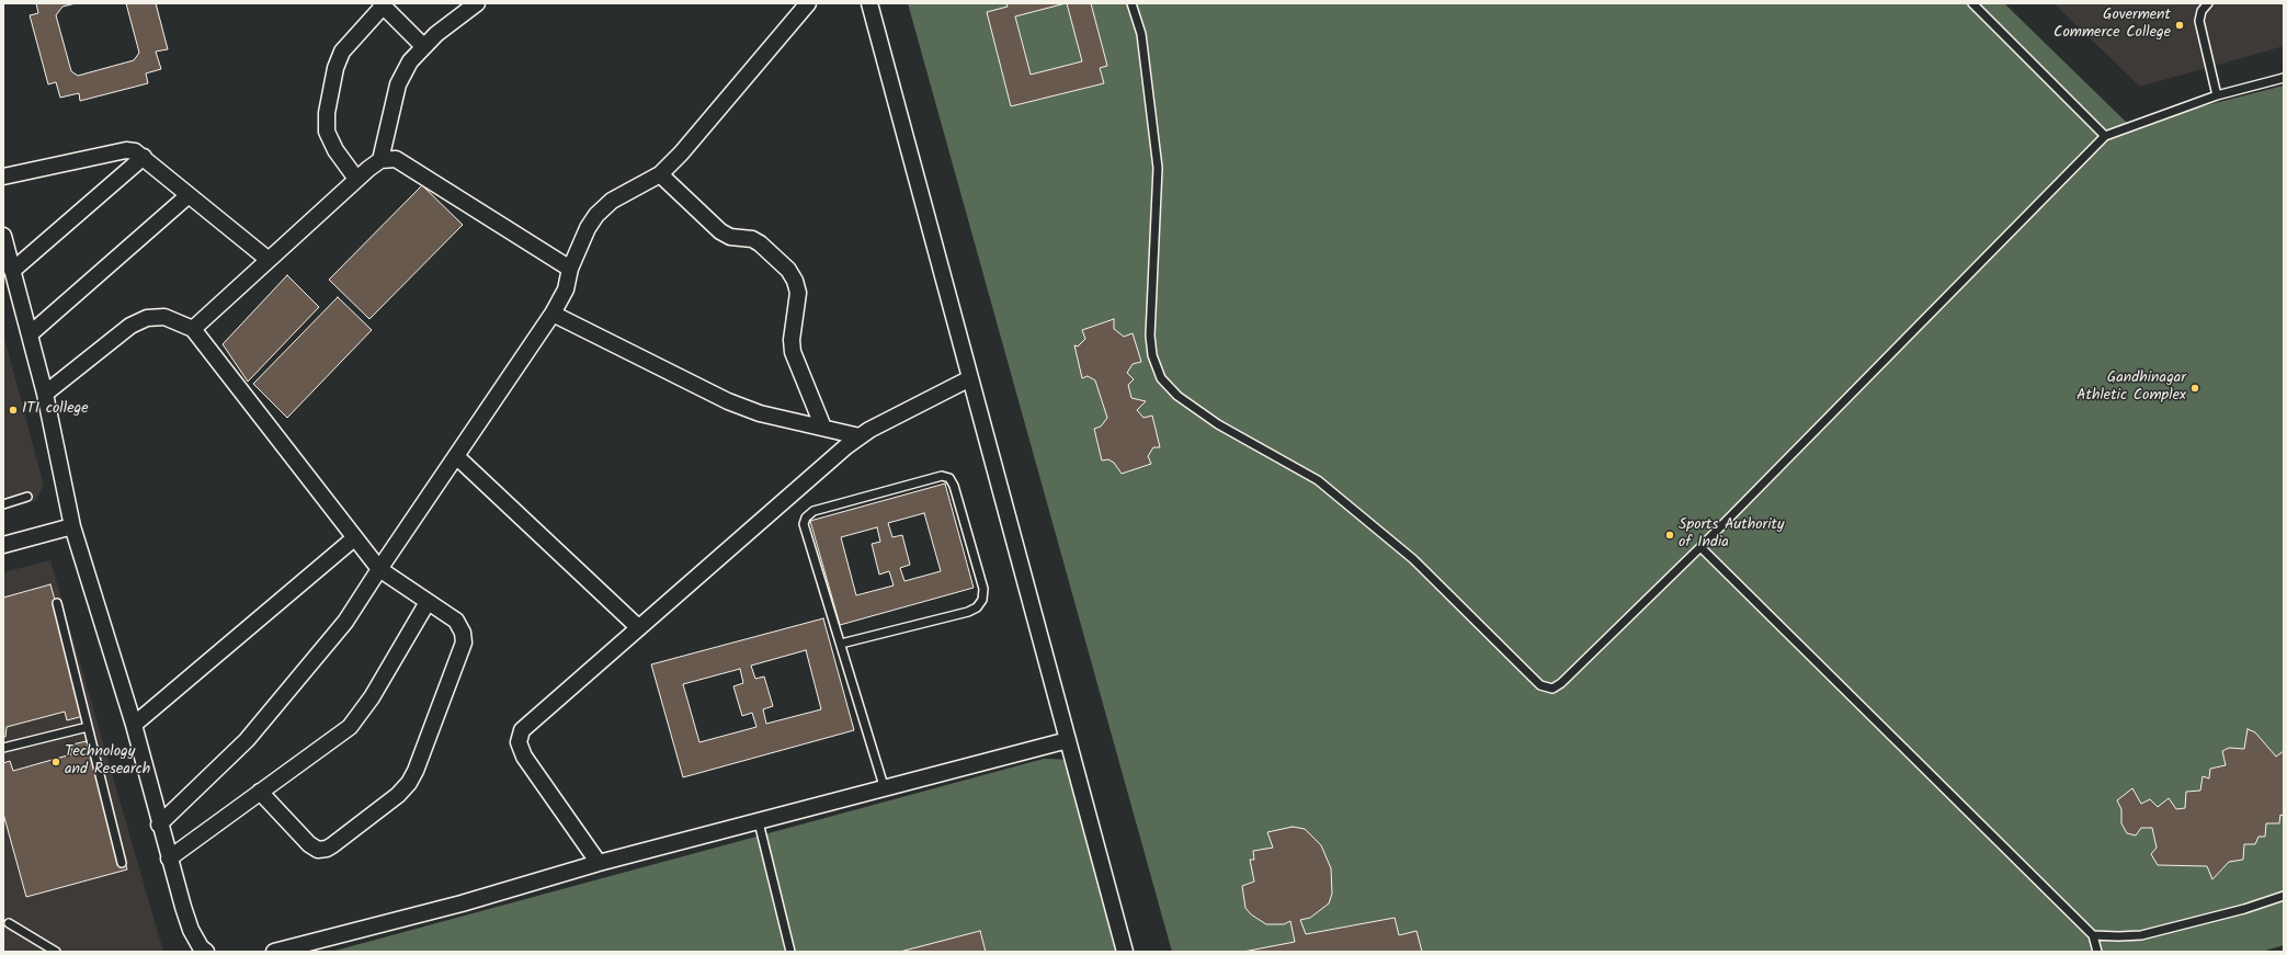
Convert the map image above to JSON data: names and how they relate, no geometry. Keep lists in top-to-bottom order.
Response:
{
  "places": [
    "Goverment Commerce College",
    "Gandhinagar Athletic Complex",
    "ITI college",
    "Sports Authority of India",
    "Technology and Research"
  ]
}
